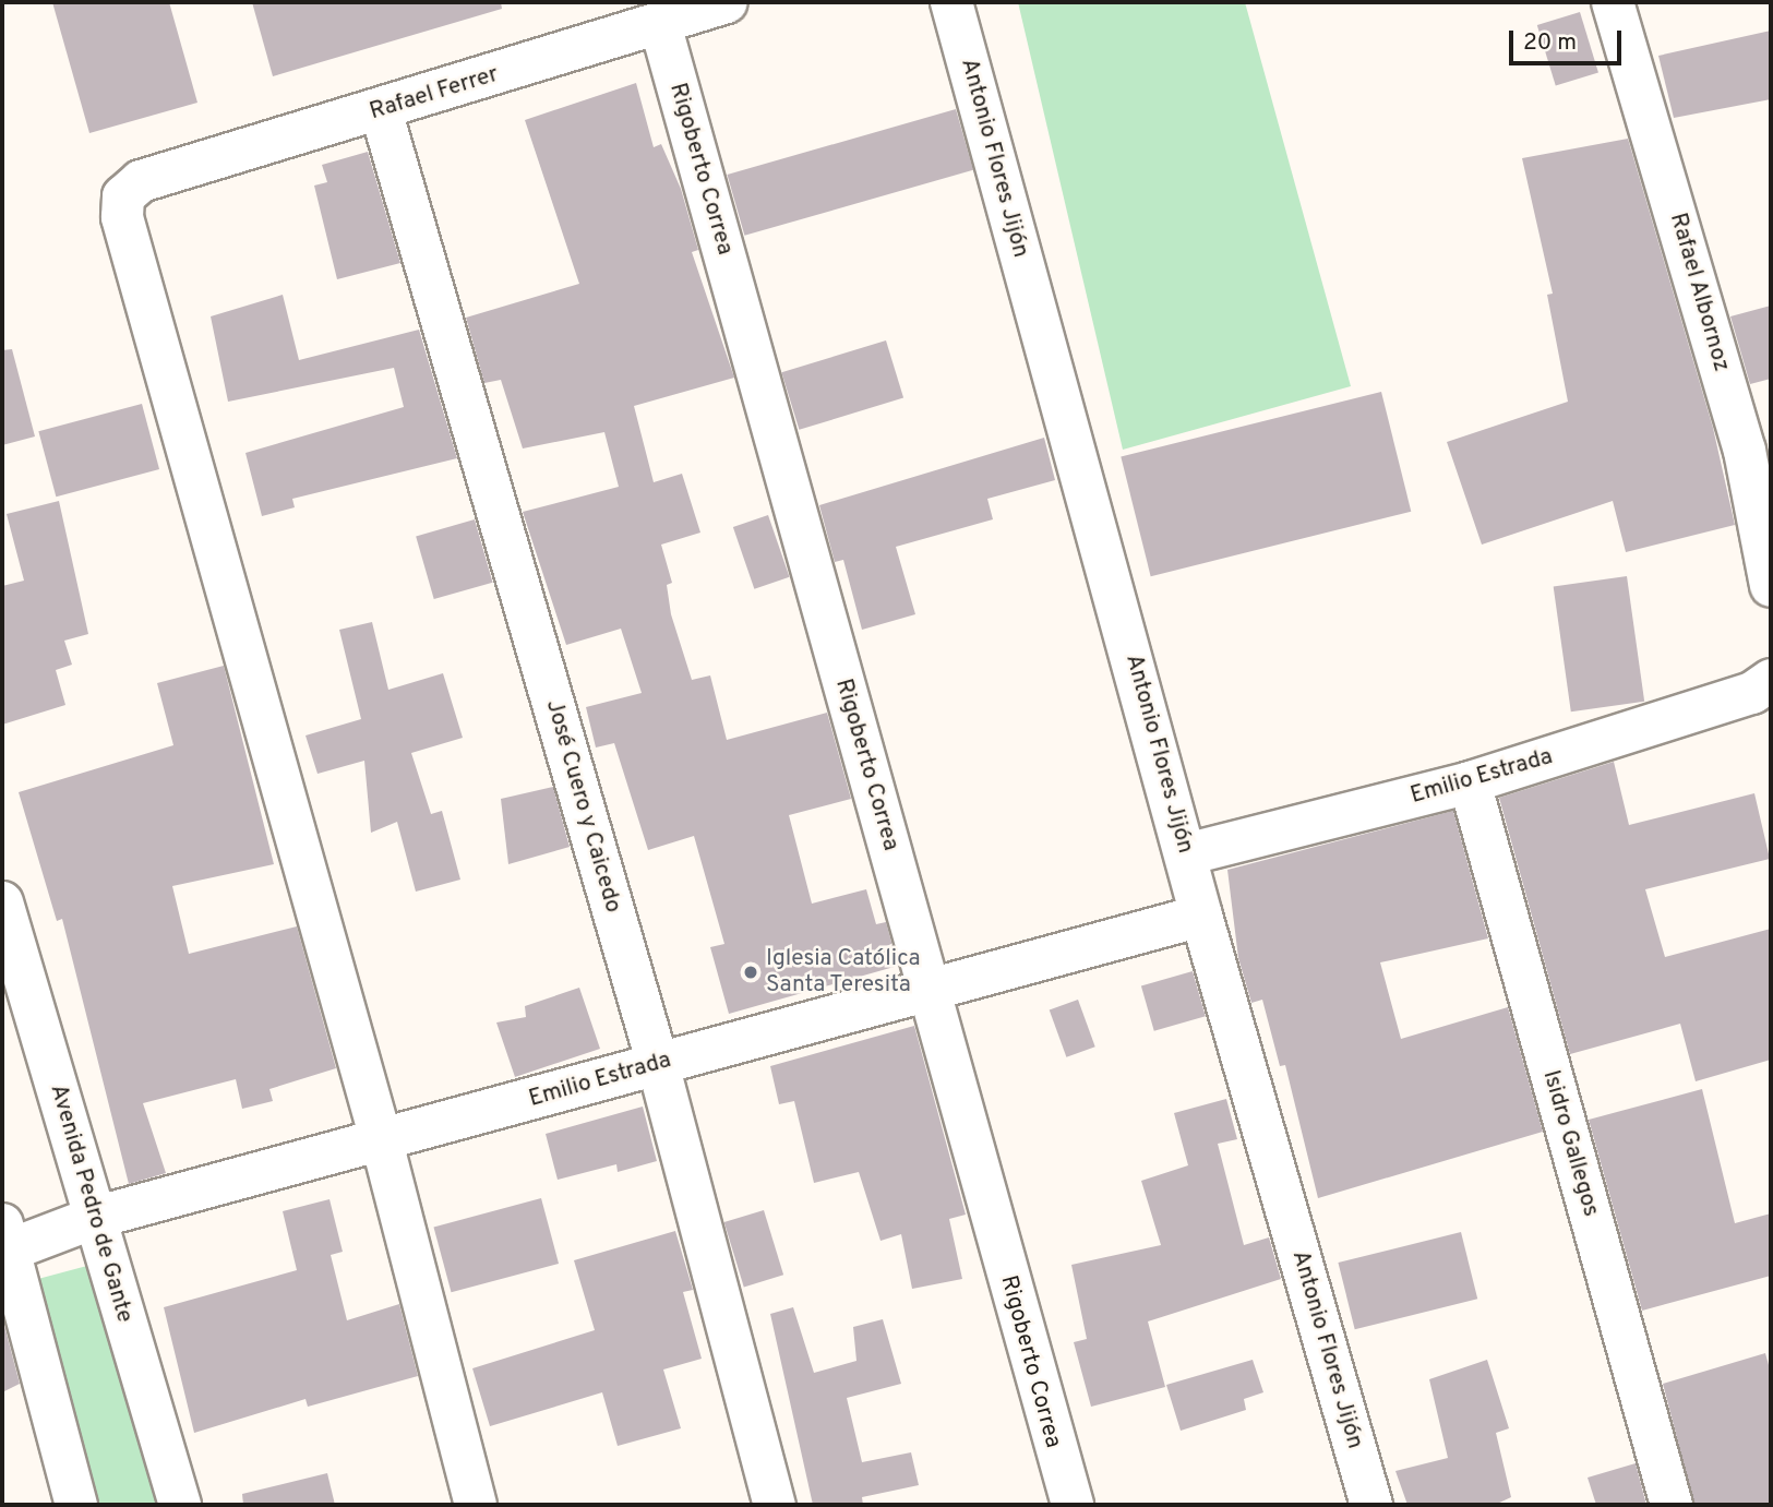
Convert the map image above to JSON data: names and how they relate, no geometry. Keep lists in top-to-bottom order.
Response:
{
  "streets": {
    "street": [
      "Rafael Ferrer",
      "Antonio Flores Jijón",
      "Rigoberto Correa",
      "Rafael Albornoz",
      "Emilio Estrada",
      "José Cuero y Caicedo",
      "Isidro Gallegos",
      "Avenida Pedro de Gante"
    ]
  },
  "crossings": [
    ["Rafael Ferrer", "Rigoberto Correa"],
    ["Rafael Ferrer", "Emilio Estrada"],
    ["Rafael Ferrer", "José Cuero y Caicedo"],
    ["Antonio Flores Jijón", "Emilio Estrada"],
    ["Rigoberto Correa", "Emilio Estrada"],
    ["Emilio Estrada", "José Cuero y Caicedo"],
    ["Emilio Estrada", "Isidro Gallegos"],
    ["Emilio Estrada", "Avenida Pedro de Gante"]
  ],
  "places": ["Iglesia Católica Santa Teresita"],
  "scale_bar": "20 m"
}
